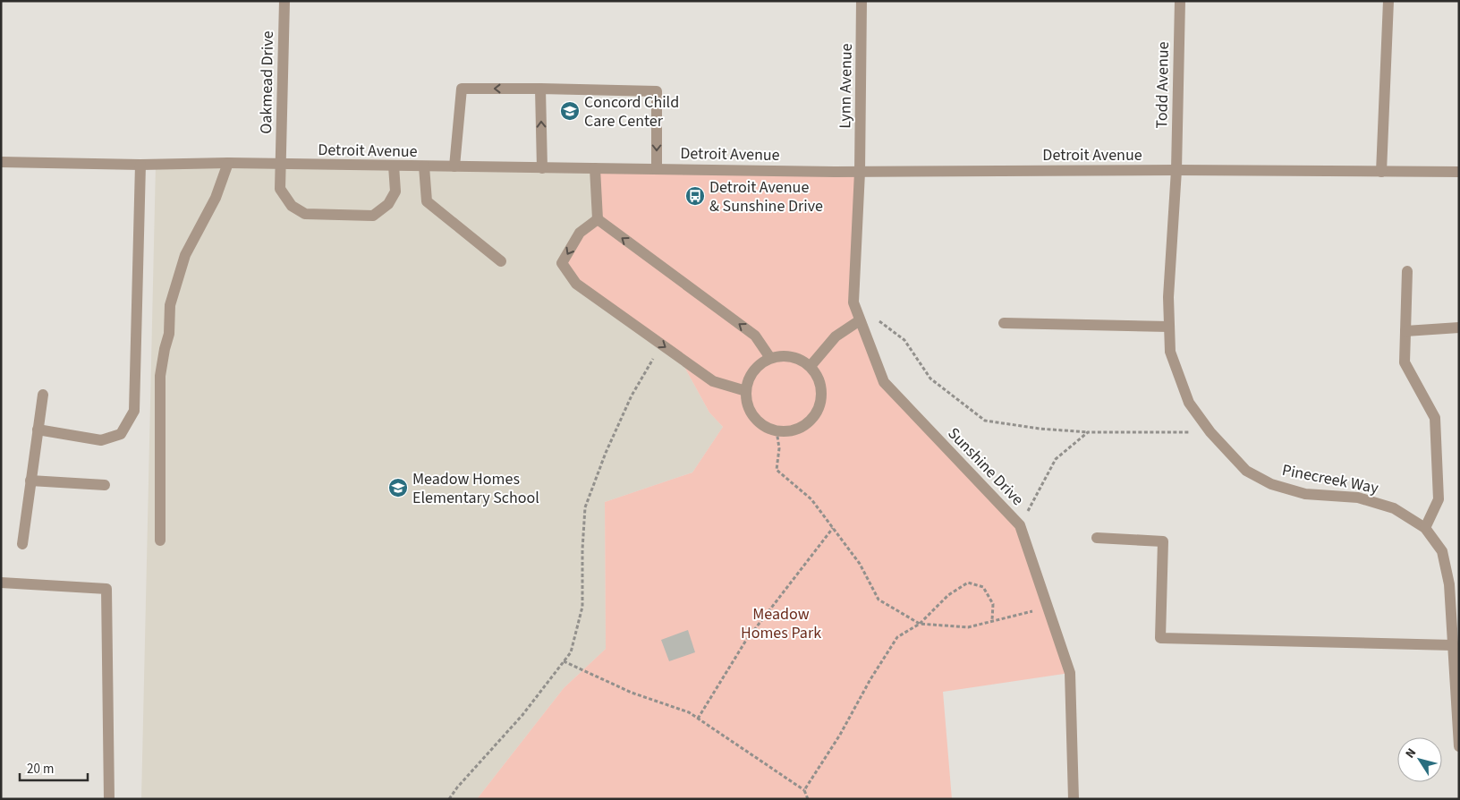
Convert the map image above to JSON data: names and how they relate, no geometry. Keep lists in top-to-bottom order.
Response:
{
  "streets": {
    "street": [
      "Oakmead Drive",
      "Todd Avenue",
      "Lynn Avenue",
      "Detroit Avenue",
      "Sunshine Drive",
      "Pinecreek Way"
    ]
  },
  "crossings": [
    ["Oakmead Drive", "Detroit Avenue"],
    ["Todd Avenue", "Detroit Avenue"],
    ["Todd Avenue", "Pinecreek Way"],
    ["Lynn Avenue", "Detroit Avenue"],
    ["Lynn Avenue", "Sunshine Drive"],
    ["Detroit Avenue", "Sunshine Drive"],
    ["Detroit Avenue", "Pinecreek Way"]
  ],
  "parks": ["Meadow Homes Park"],
  "places": {
    "school or university": ["Concord Child Care Center", "Meadow Homes Elementary School"],
    "bus stop": ["Detroit Avenue & Sunshine Drive"]
  },
  "scale_bar": "20 m",
  "north": "top left"
}
